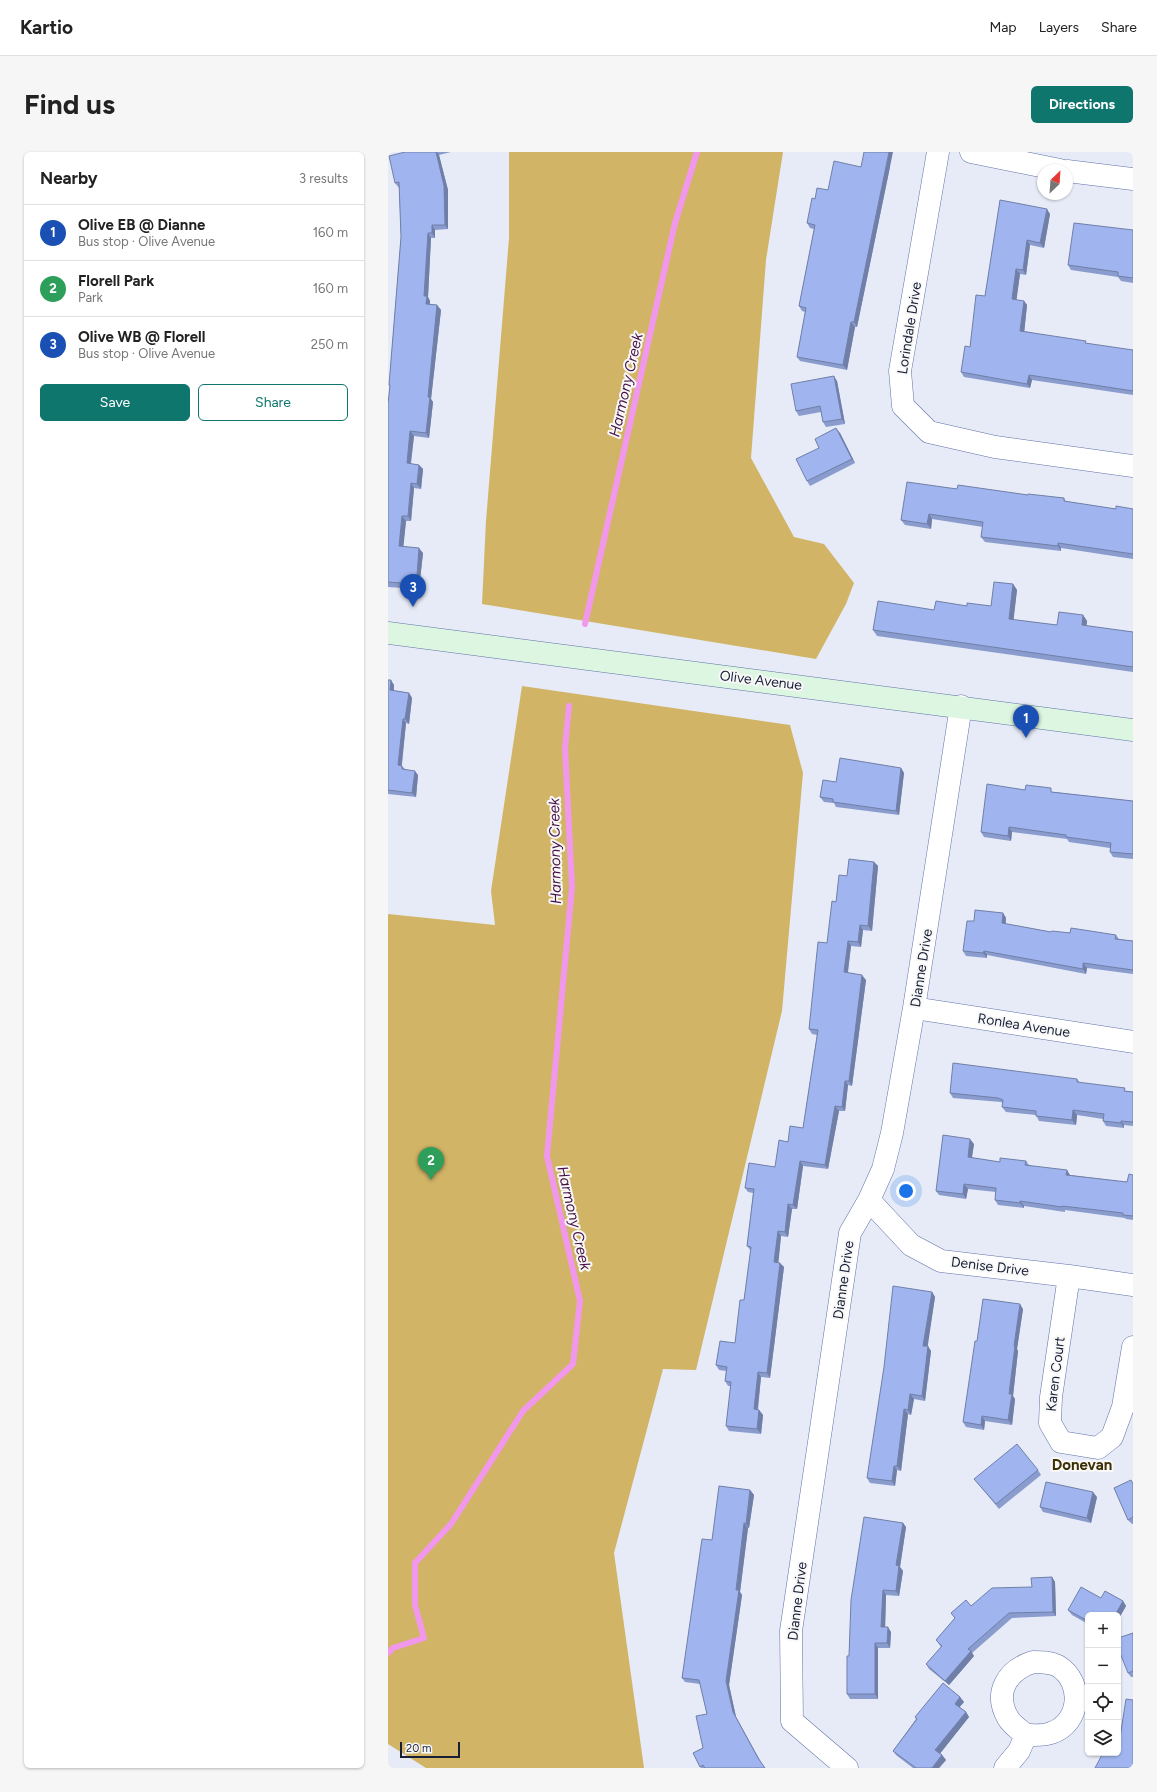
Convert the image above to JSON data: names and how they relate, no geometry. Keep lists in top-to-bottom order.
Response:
{
  "streets": {
    "main road": ["Olive Avenue"],
    "street": [
      "Lorindale Drive",
      "Dianne Drive",
      "Ronlea Avenue",
      "Denise Drive",
      "Karen Court"
    ]
  },
  "crossings": [
    ["Olive Avenue", "Dianne Drive"],
    ["Dianne Drive", "Ronlea Avenue"],
    ["Dianne Drive", "Denise Drive"],
    ["Denise Drive", "Karen Court"]
  ],
  "districts": ["Donevan"],
  "water": ["Harmony Creek"],
  "scale_bar": "20 m",
  "north": "top right",
  "page": {
    "header": "Kartio",
    "nav": ["Map", "Layers", "Share"],
    "buttons": [
      "Directions",
      ["Save", "Share"]
    ],
    "title": "Find us",
    "heading": ["Nearby", "3 results"],
    "list": [
      {
        "mark": "1",
        "name": "Olive EB @ Dianne",
        "note": "Bus stop · Olive Avenue",
        "value": "160 m"
      },
      {
        "mark": "2",
        "name": "Florell Park",
        "note": "Park",
        "value": "160 m"
      },
      {
        "mark": "3",
        "name": "Olive WB @ Florell",
        "note": "Bus stop · Olive Avenue",
        "value": "250 m"
      }
    ],
    "pins": ["3", "1", "2"],
    "map_buttons": ["+", "−"],
    "scale": "20 m"
  }
}
